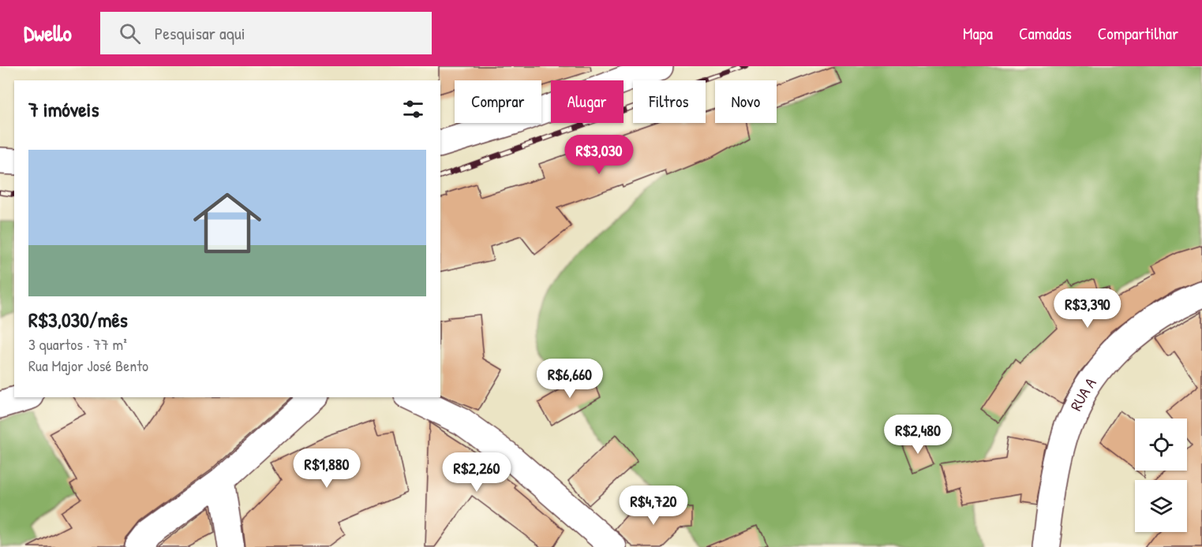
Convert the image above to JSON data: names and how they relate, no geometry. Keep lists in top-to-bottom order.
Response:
{
  "streets": {
    "street": ["RUA A"]
  },
  "page": {
    "header": "Dwello",
    "search": "Pesquisar aqui",
    "nav": ["Mapa", "Camadas", "Compartilhar"],
    "chip": [
      "Comprar",
      "Alugar",
      "Filtros",
      "Novo"
    ],
    "heading": "7 imóveis",
    "price": [
      "R$3,030",
      "R$3,390",
      "R$6,660",
      "R$2,480",
      "R$1,880",
      "R$2,260",
      "R$4,720"
    ],
    "list": [
      {
        "name": "R$3,030/mês",
        "note": "3 quartos · 77 m² · Rua Major José Bento"
      }
    ]
  }
}
